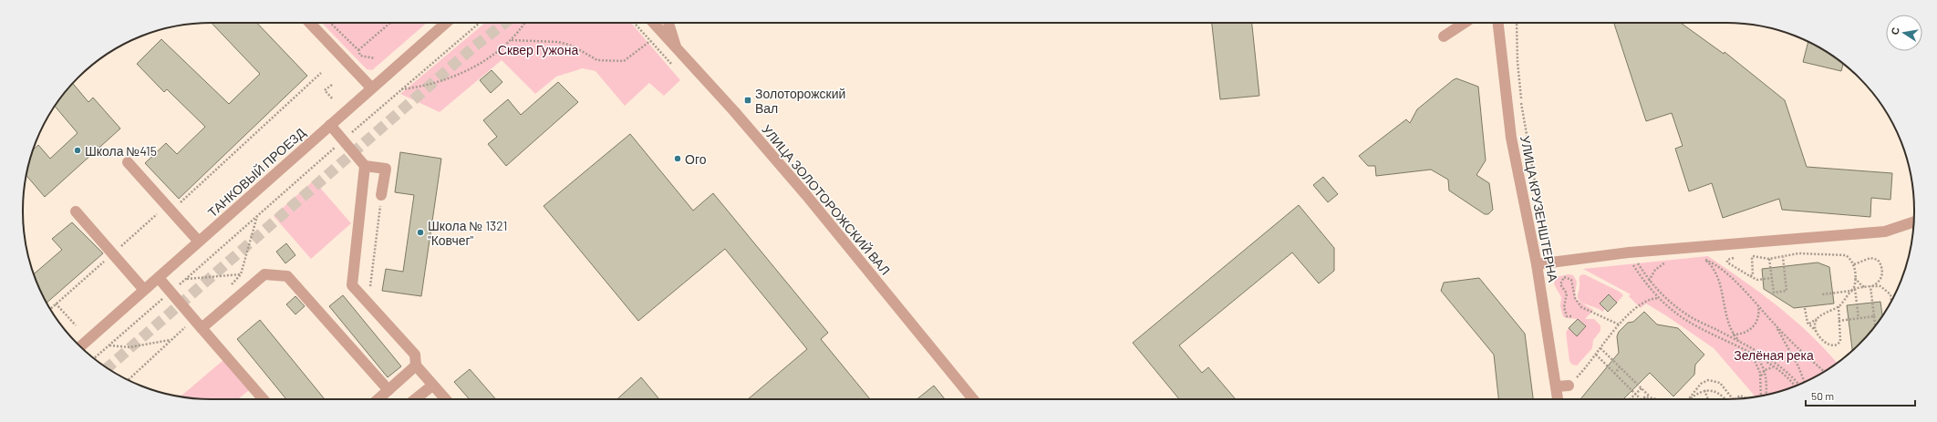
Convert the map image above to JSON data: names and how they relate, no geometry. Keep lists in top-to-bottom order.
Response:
{
  "streets": {
    "street": ["ТАНКОВЫЙ ПРОЕЗД", "УЛИЦА ЗОЛОТОРОЖСКИЙ ВАЛ", "УЛИЦА КРУЗЕНШТЕРНА"]
  },
  "parks": ["Сквер Гужона", "Зелёная река"],
  "places": {
    "transit": ["Золоторожский Вал"],
    "other": ["Школа №415", "Ого", "Школа № 1321 \"Ковчег\""]
  },
  "scale_bar": "50 m",
  "north": "left"
}
